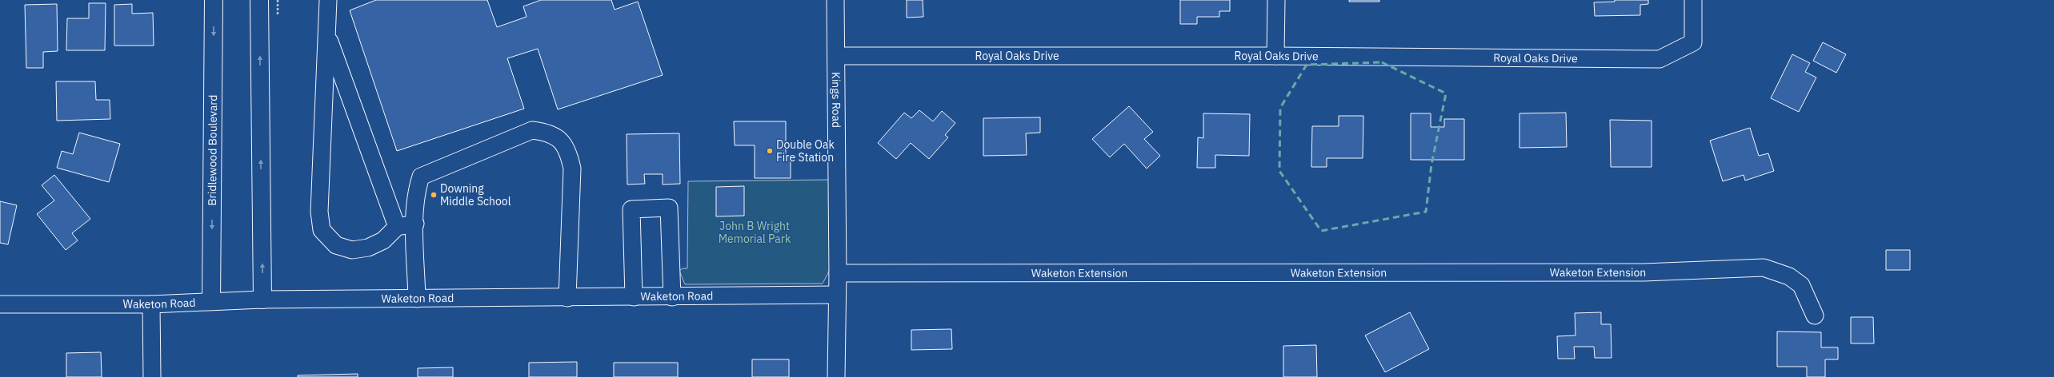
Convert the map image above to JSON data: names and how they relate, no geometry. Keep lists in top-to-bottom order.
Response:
{
  "streets": {
    "main road": ["Bridlewood Boulevard"],
    "street": [
      "Royal Oaks Drive",
      "Kings Road",
      "Waketon Extension",
      "Waketon Road"
    ]
  },
  "crossings": [
    ["Royal Oaks Drive", "Kings Road"],
    ["Kings Road", "Waketon Extension"],
    ["Kings Road", "Waketon Road"],
    ["Bridlewood Boulevard", "Waketon Road"]
  ],
  "parks": ["John B Wright Memorial Park"],
  "places": ["Double Oak Fire Station", "Downing Middle School"]
}
